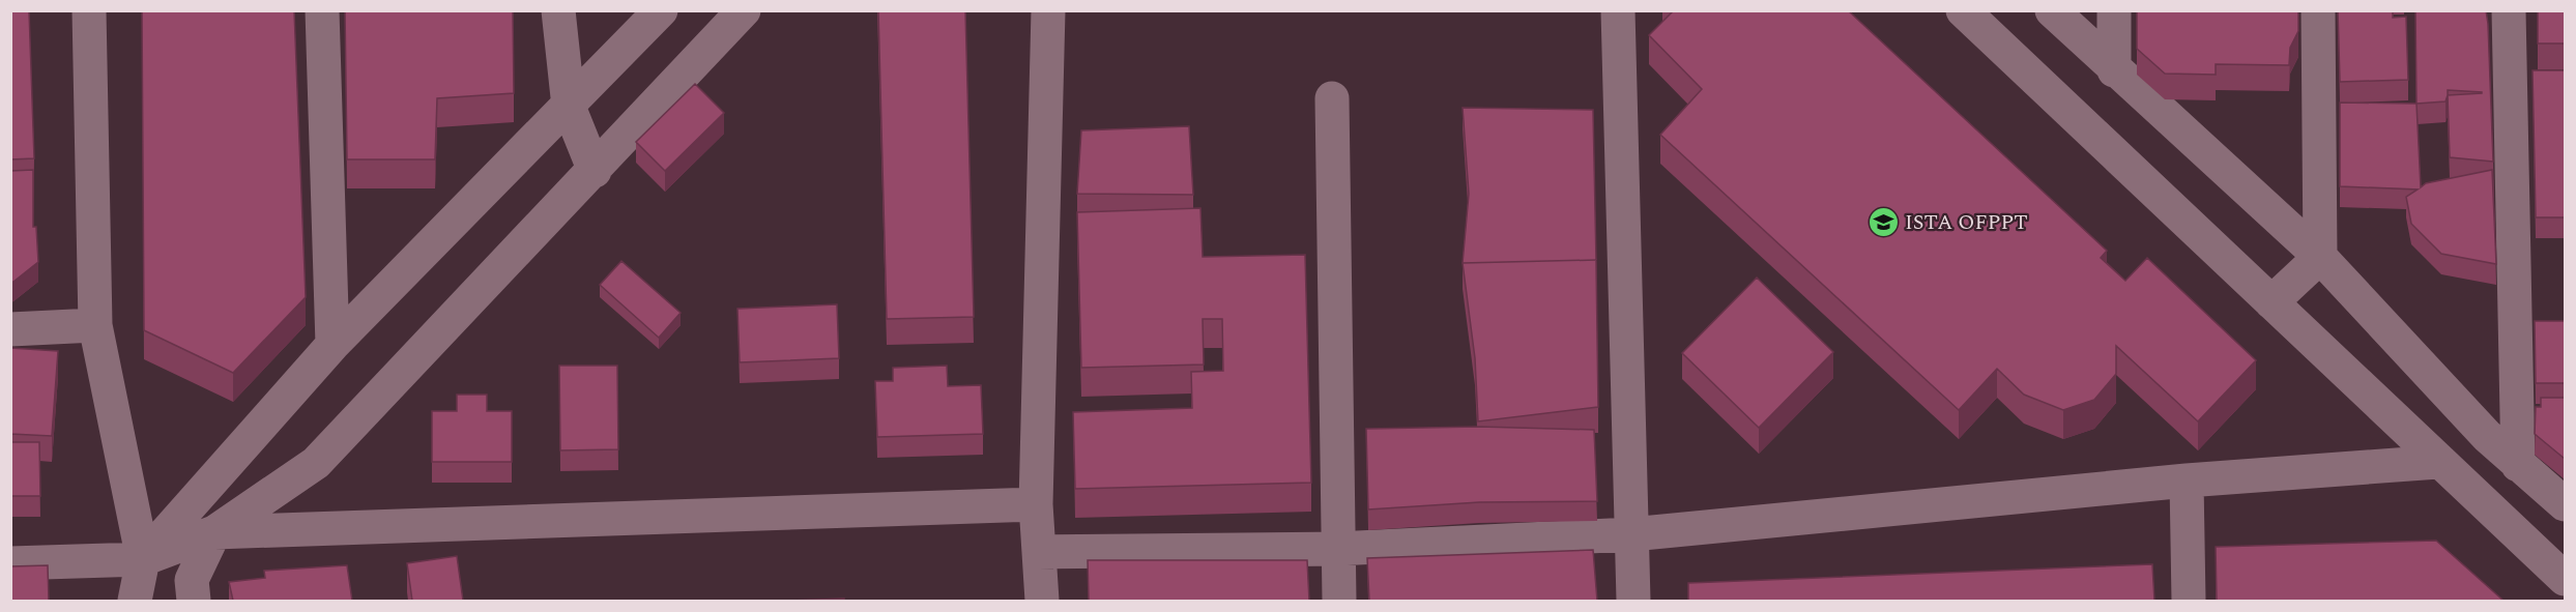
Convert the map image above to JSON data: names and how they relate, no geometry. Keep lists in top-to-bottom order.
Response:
{
  "places": {
    "school or university": ["ISTA OFPPT"]
  }
}
